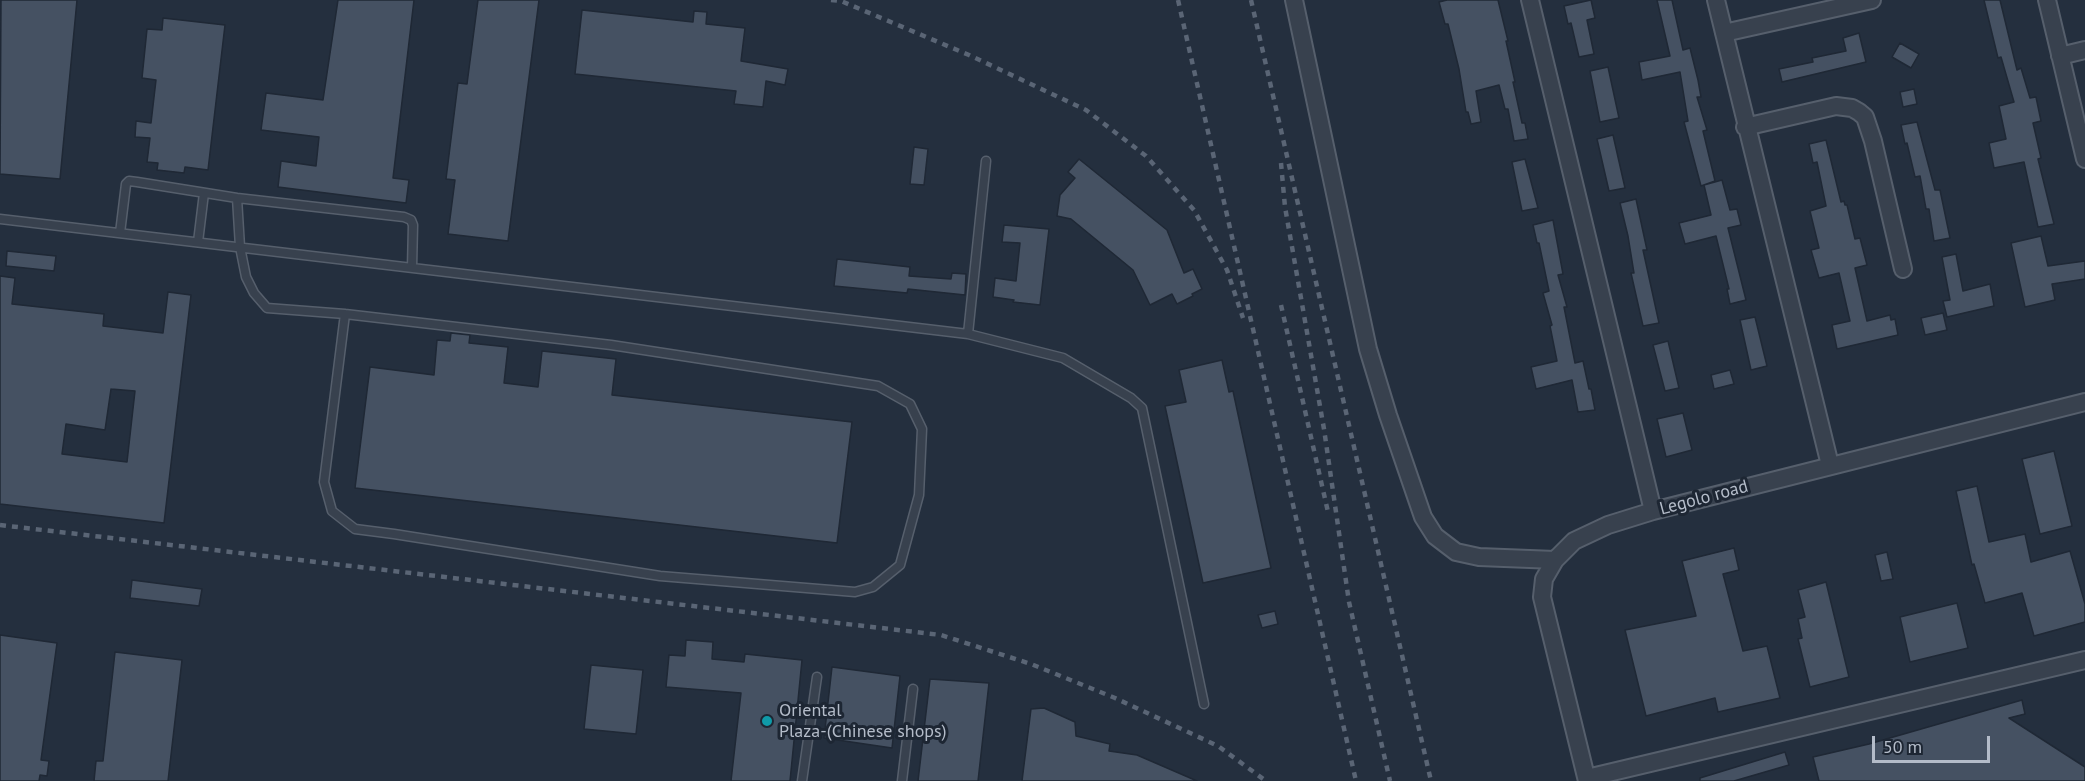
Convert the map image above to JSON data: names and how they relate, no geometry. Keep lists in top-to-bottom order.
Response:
{
  "streets": {
    "street": ["Legolo road"]
  },
  "places": ["Oriental Plaza-(Chinese shops)"],
  "scale_bar": "50 m"
}
